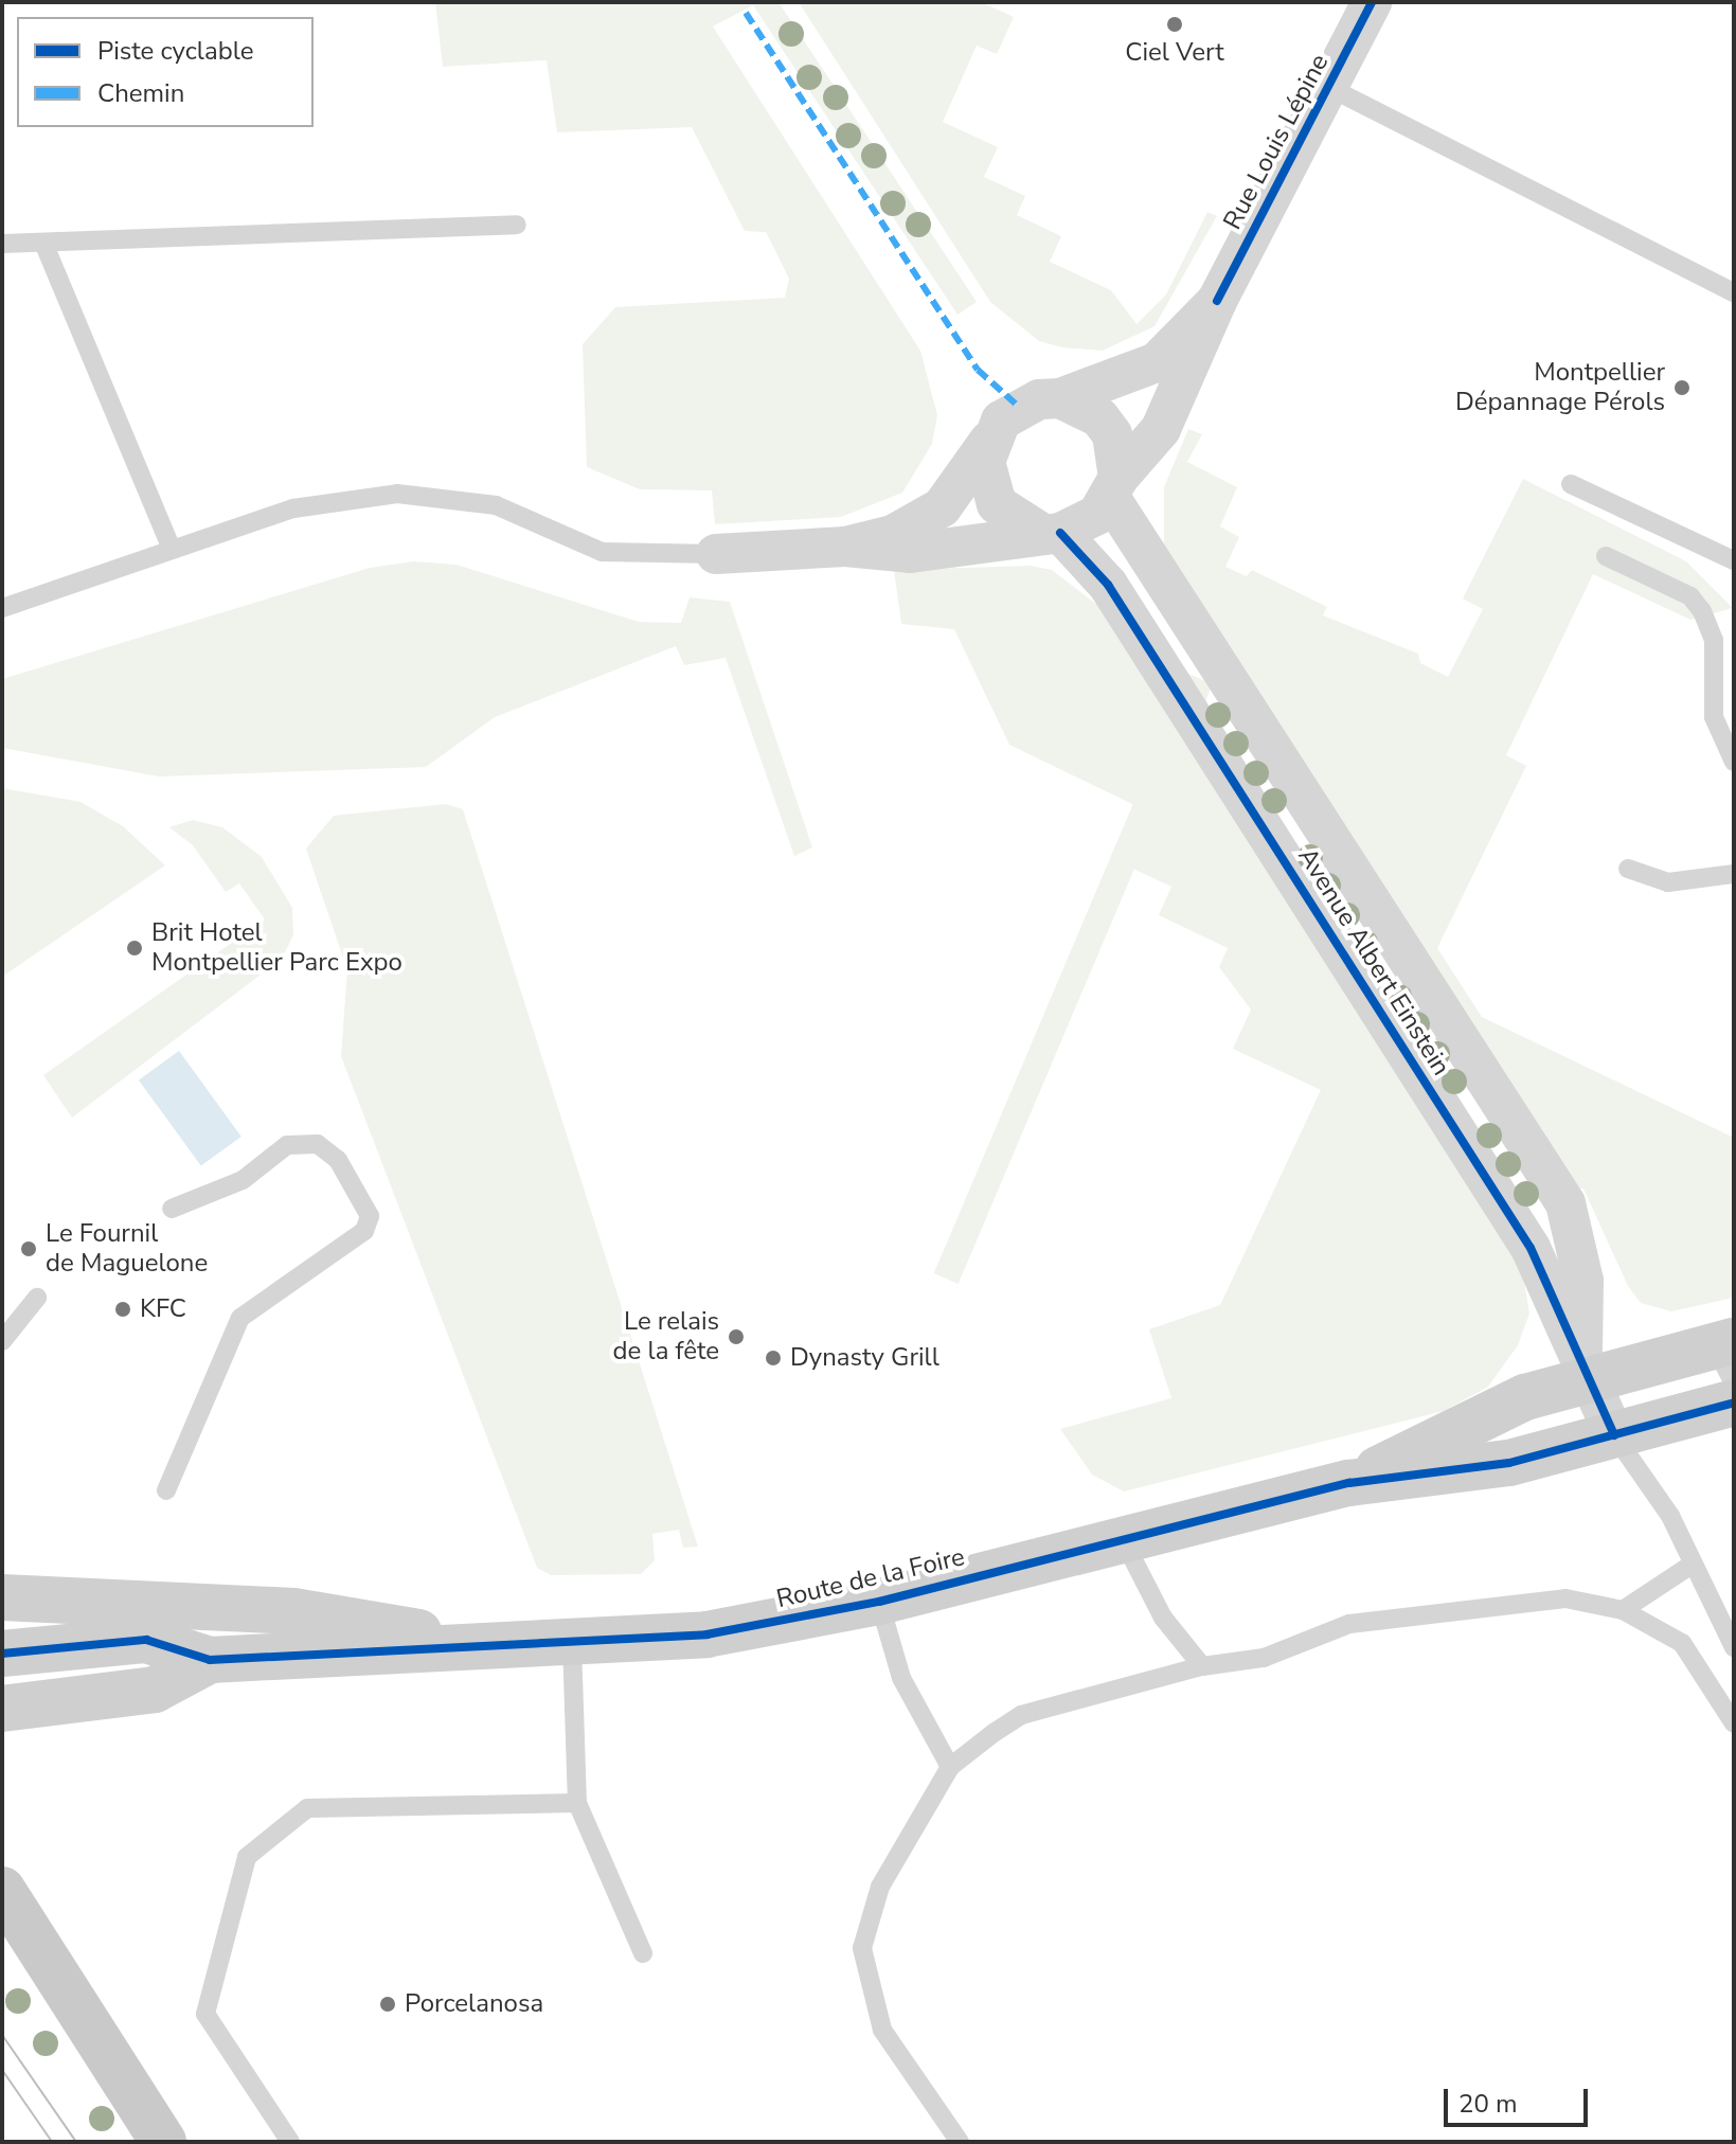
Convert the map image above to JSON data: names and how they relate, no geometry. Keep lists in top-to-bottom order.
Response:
{
  "streets": {
    "street": ["Rue Louis Lépine", "Avenue Albert Einstein", "Route de la Foire"]
  },
  "crossings": [
    ["Rue Louis Lépine", "Avenue Albert Einstein"],
    ["Avenue Albert Einstein", "Route de la Foire"]
  ],
  "places": [
    "Ciel Vert",
    "Montpellier Dépannage Pérols",
    "Brit Hotel Montpellier Parc Expo",
    "Le Fournil de Maguelone",
    "KFC",
    "Le relais de la fête",
    "Dynasty Grill",
    "Porcelanosa"
  ],
  "legend": ["Piste cyclable", "Chemin"],
  "scale_bar": "20 m"
}
